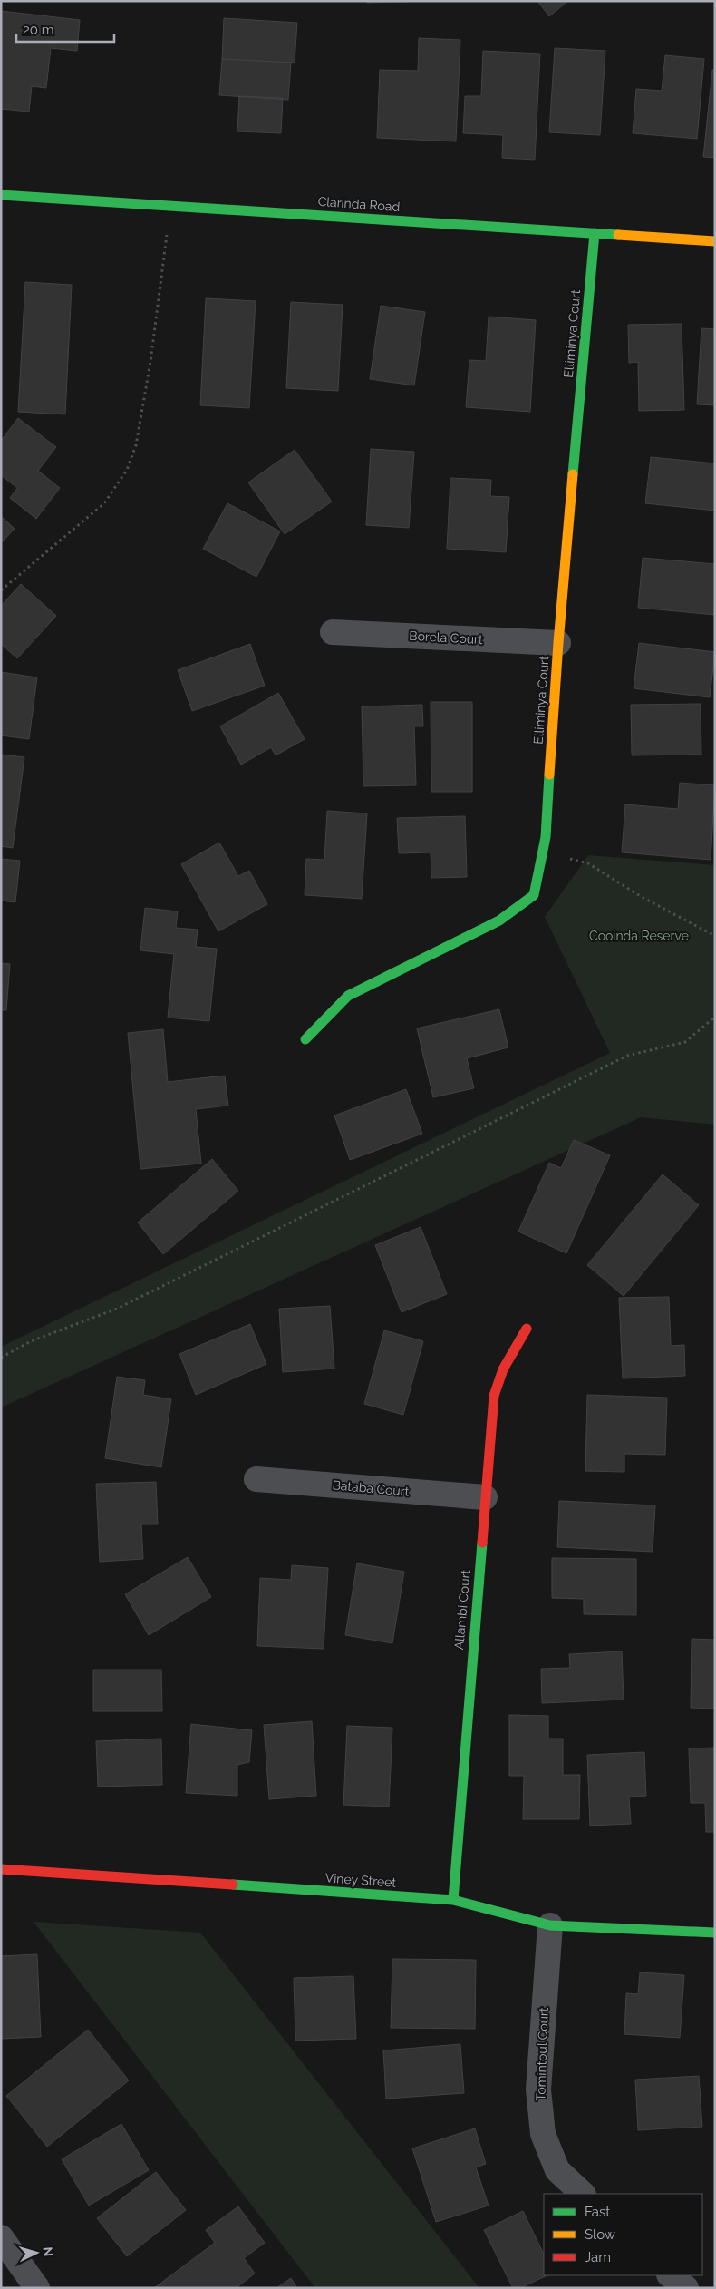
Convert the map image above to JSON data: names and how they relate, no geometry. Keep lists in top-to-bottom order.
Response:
{
  "streets": {
    "street": [
      "Clarinda Road",
      "Elliminya Court",
      "Borela Court",
      "Bataba Court",
      "Allambi Court",
      "Viney Street",
      "Tomintoul Court"
    ]
  },
  "crossings": [
    ["Clarinda Road", "Elliminya Court"],
    ["Elliminya Court", "Borela Court"],
    ["Bataba Court", "Allambi Court"],
    ["Allambi Court", "Viney Street"],
    ["Viney Street", "Tomintoul Court"]
  ],
  "parks": ["Cooinda Reserve"],
  "legend": ["Fast", "Slow", "Jam"],
  "scale_bar": "20 m",
  "north": "right"
}
